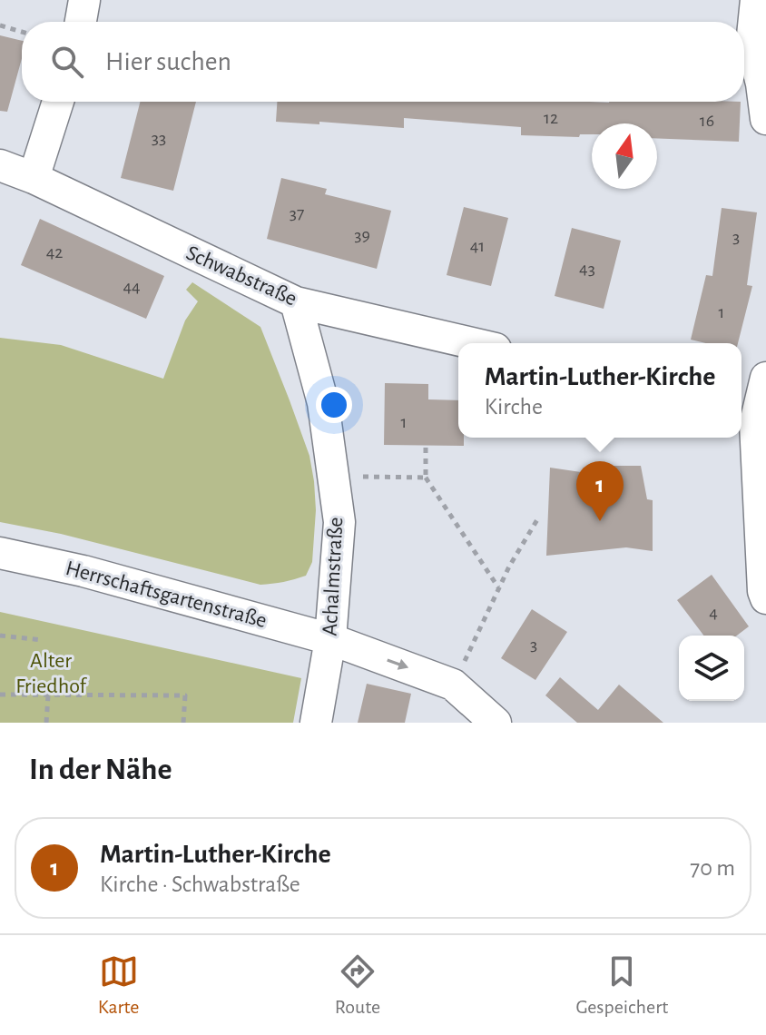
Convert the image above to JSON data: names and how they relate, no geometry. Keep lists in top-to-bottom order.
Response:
{
  "streets": {
    "street": ["Schwabstraße", "Achalmstraße", "Herrschaftsgartenstraße"]
  },
  "crossings": [
    ["Schwabstraße", "Achalmstraße"],
    ["Achalmstraße", "Herrschaftsgartenstraße"]
  ],
  "parks": ["Alter Friedhof"],
  "house_numbers": [
    "12",
    "16",
    "33",
    "37",
    "39",
    "3",
    "41",
    "42",
    "43",
    "44",
    "1",
    "1",
    "4",
    "3"
  ],
  "north": "top",
  "page": {
    "search": "Hier suchen",
    "popup": ["Martin-Luther-Kirche", "Kirche"],
    "pins": "1",
    "heading": "In der Nähe",
    "list": [
      {
        "mark": "1",
        "name": "Martin-Luther-Kirche",
        "note": "Kirche · Schwabstraße",
        "value": "70 m"
      }
    ],
    "nav": ["Karte", "Route", "Gespeichert"]
  }
}
